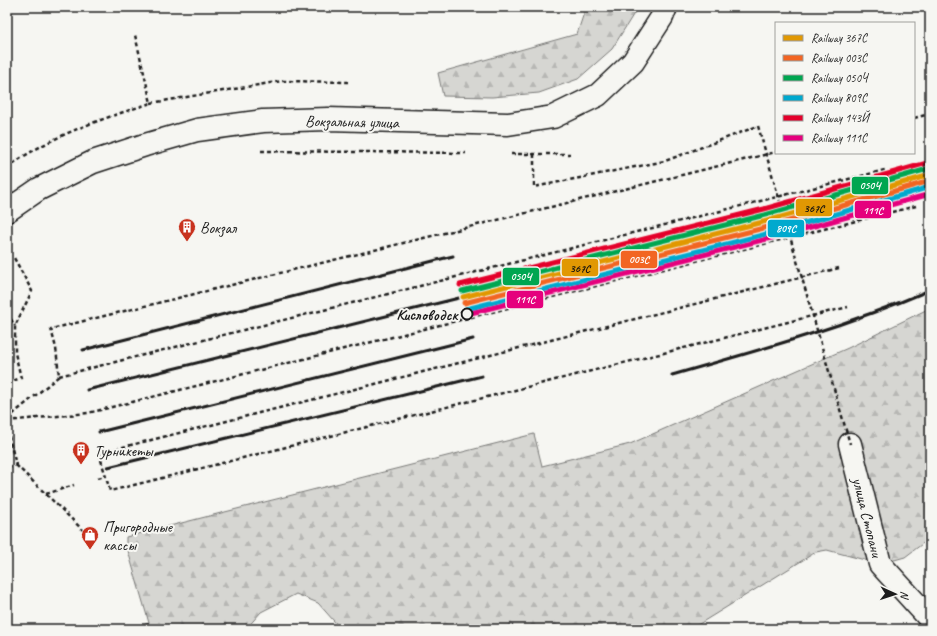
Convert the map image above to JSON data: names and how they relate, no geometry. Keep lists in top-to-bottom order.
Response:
{
  "streets": {
    "main road": ["Вокзальная улица", "улица Стопани"]
  },
  "places": {
    "building": ["Вокзал", "Турникеты"],
    "other": ["Кисловодск"],
    "shop": ["Пригородные кассы"]
  },
  "lines": [
    "rail line 143Й",
    "rail line 050Ч",
    "rail line 367С",
    "rail line 003С",
    "rail line 809С",
    "rail line 111С"
  ],
  "legend": [
    "Railway 367С",
    "Railway 003С",
    "Railway 050Ч",
    "Railway 809С",
    "Railway 143Й",
    "Railway 111С"
  ],
  "north": "right"
}
